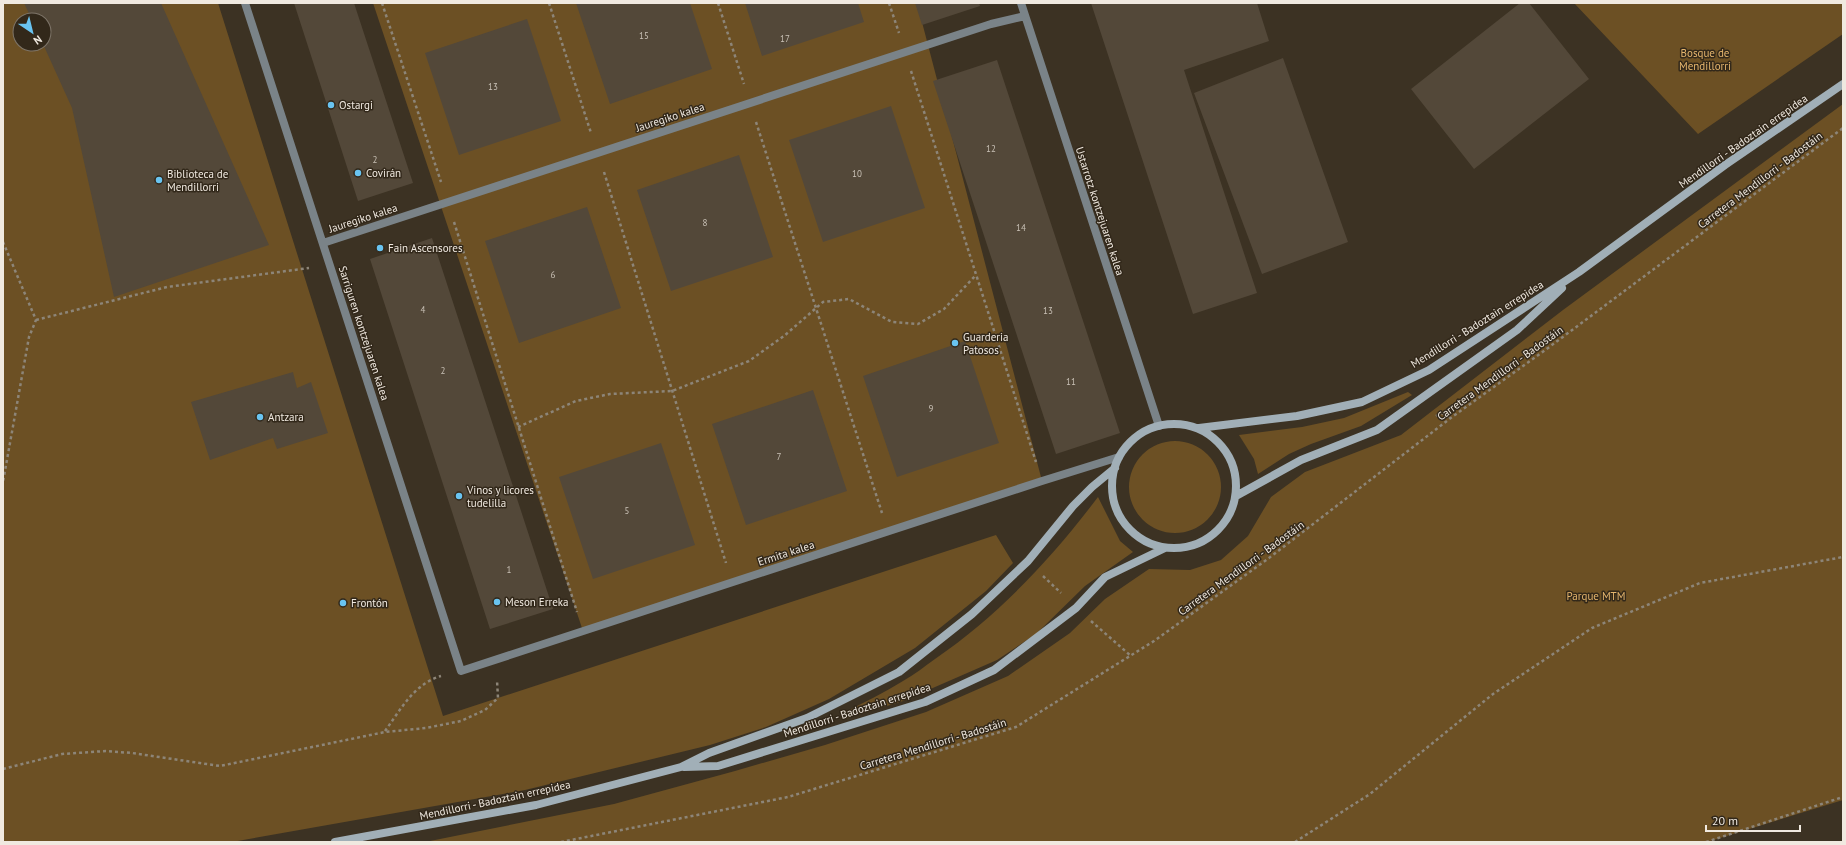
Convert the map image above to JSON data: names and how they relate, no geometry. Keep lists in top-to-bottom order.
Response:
{
  "streets": {
    "street": [
      "Jauregiko kalea",
      "Mendillorri - Badoztain errepidea",
      "Ustarrotz kontzejuaren kalea",
      "Sarriguren kontzejuaren kalea",
      "Ermita kalea"
    ],
    "path": ["Carretera Mendillorri - Badostáin"]
  },
  "crossings": [
    ["Jauregiko kalea", "Ustarrotz kontzejuaren kalea"],
    ["Jauregiko kalea", "Sarriguren kontzejuaren kalea"],
    ["Mendillorri - Badoztain errepidea", "Ustarrotz kontzejuaren kalea"],
    ["Mendillorri - Badoztain errepidea", "Ermita kalea"],
    ["Ustarrotz kontzejuaren kalea", "Ermita kalea"],
    ["Sarriguren kontzejuaren kalea", "Ermita kalea"]
  ],
  "parks": ["Bosque de Mendillorri", "Parque MTM"],
  "places": [
    "Ostargi",
    "Covirán",
    "Biblioteca de Mendillorri",
    "Fain Ascensores",
    "Guarderia Patosos",
    "Antzara",
    "Vinos y licores tudelilla",
    "Meson Erreka",
    "Frontón"
  ],
  "house_numbers": [
    "15",
    "17",
    "13",
    "12",
    "2",
    "10",
    "8",
    "14",
    "6",
    "4",
    "13",
    "2",
    "11",
    "9",
    "7",
    "5",
    "1"
  ],
  "scale_bar": "20 m",
  "north": "bottom right"
}
